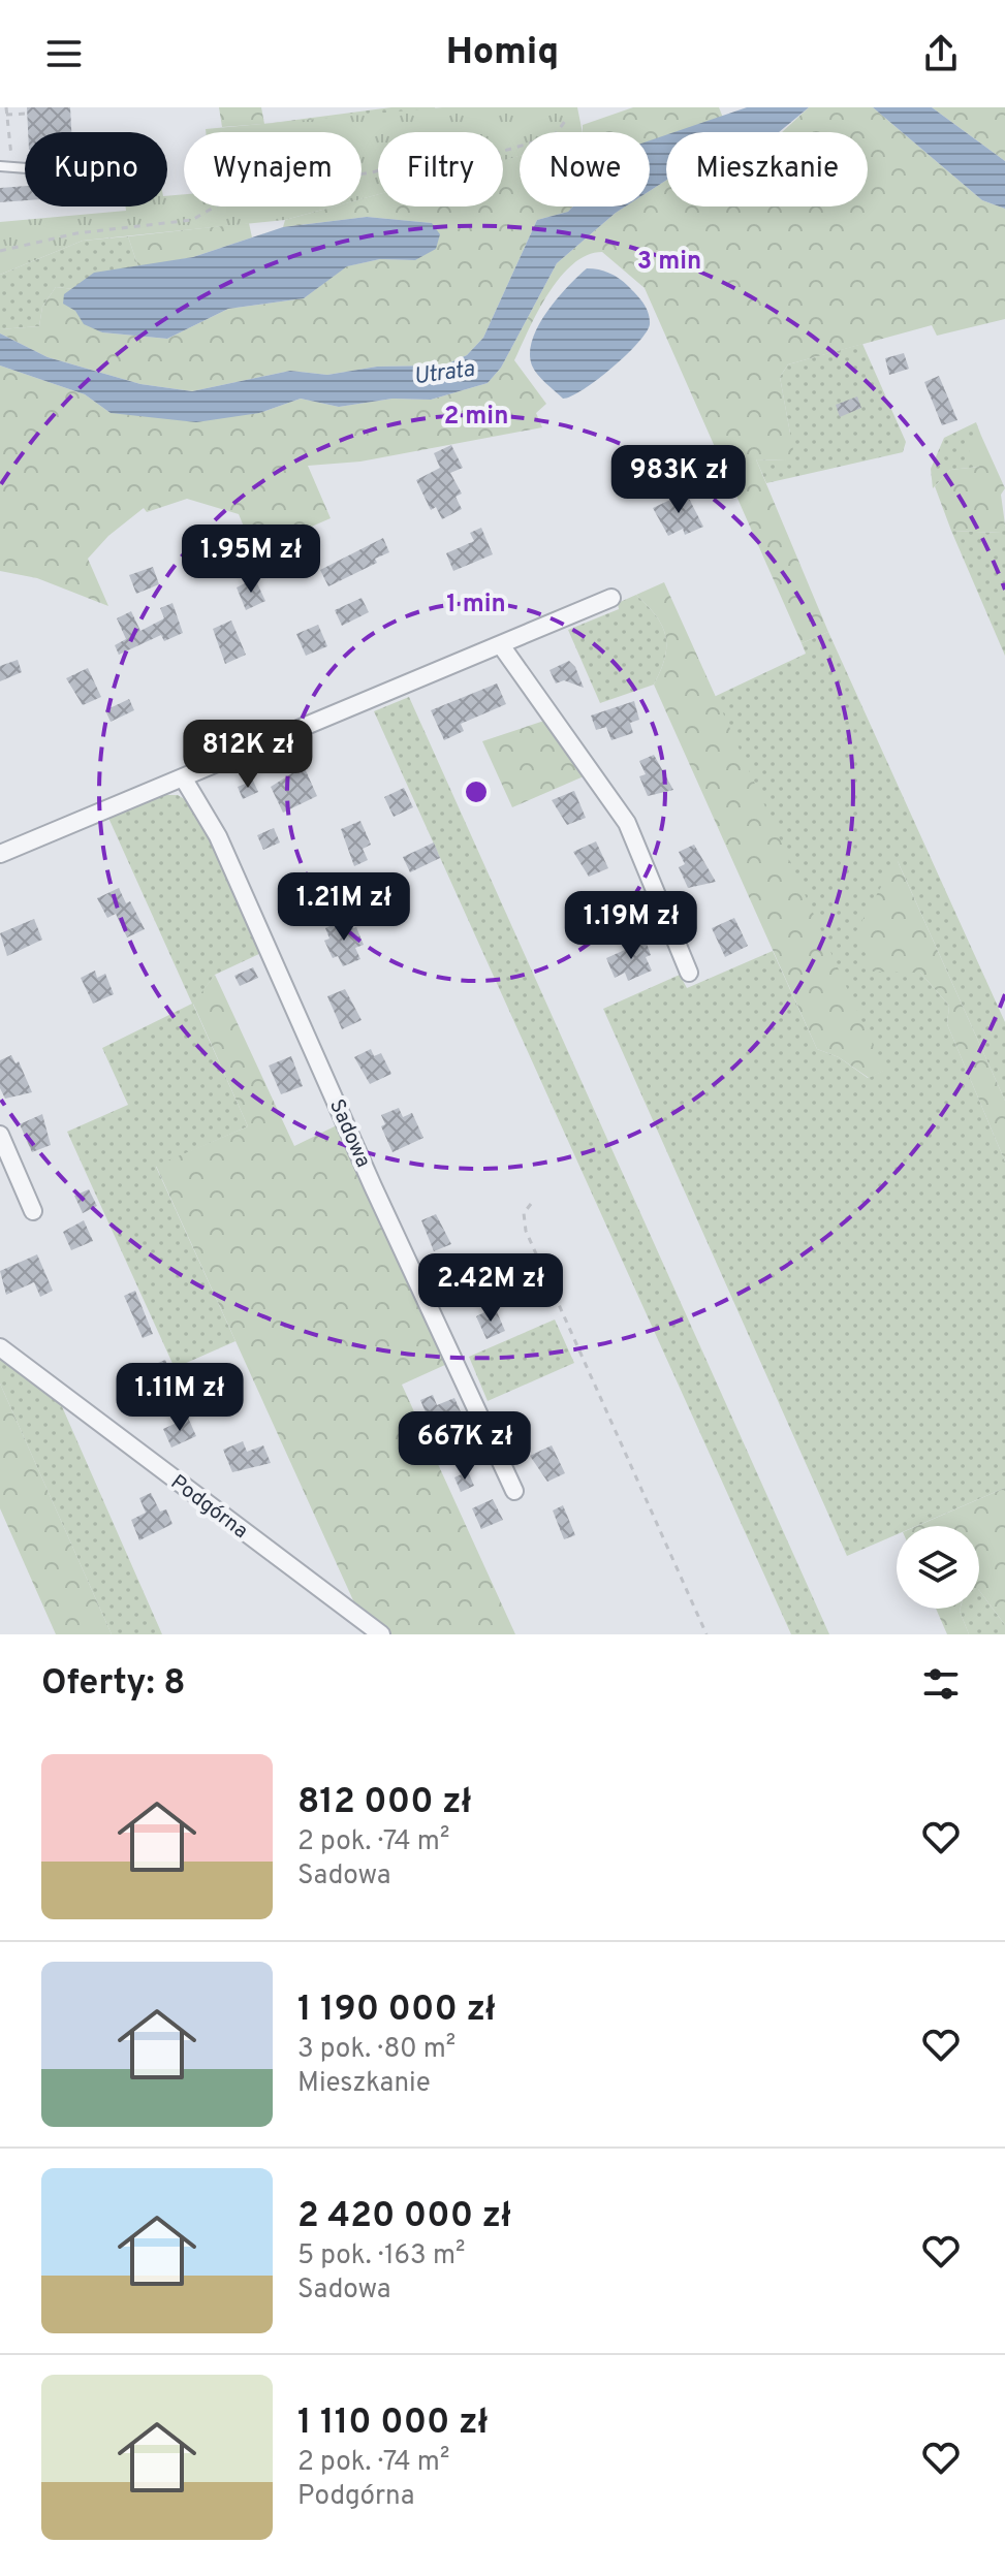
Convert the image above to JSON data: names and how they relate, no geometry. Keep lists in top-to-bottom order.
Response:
{
  "streets": {
    "street": ["Sadowa", "Podgórna"]
  },
  "water": ["Utrata"],
  "page": {
    "header": "Homiq",
    "chip": [
      "Kupno",
      "Wynajem",
      "Filtry",
      "Nowe",
      "Mieszkanie"
    ],
    "price": [
      "983K zł",
      "1.95M zł",
      "812K zł",
      "1.21M zł",
      "1.19M zł",
      "2.42M zł",
      "1.11M zł",
      "667K zł"
    ],
    "heading": "Oferty: 8",
    "list": [
      {
        "name": "812 000 zł",
        "note": "2 pok. · 74 m² · Sadowa"
      },
      {
        "name": "1 190 000 zł",
        "note": "3 pok. · 80 m² · Mieszkanie"
      },
      {
        "name": "2 420 000 zł",
        "note": "5 pok. · 163 m² · Sadowa"
      },
      {
        "name": "1 110 000 zł",
        "note": "2 pok. · 74 m² · Podgórna"
      }
    ]
  },
  "rings": ["3 min", "2 min", "1 min"]
}
